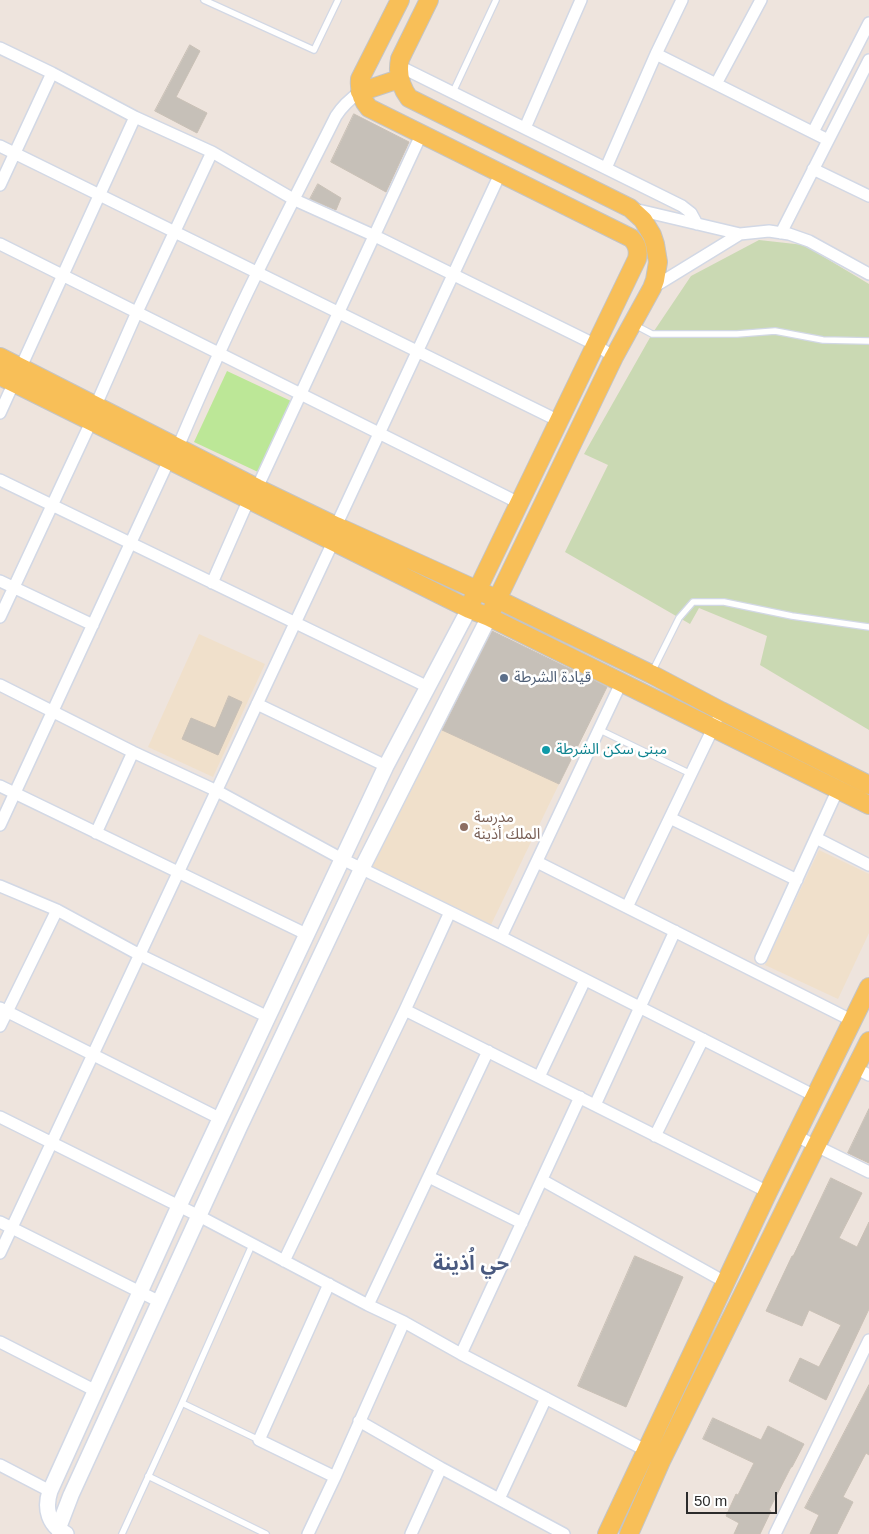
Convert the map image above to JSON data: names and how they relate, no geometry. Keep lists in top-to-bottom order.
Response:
{
  "districts": ["حي اُذينة"],
  "places": ["قيادة الشرطة", "مبنى سكن الشرطة", "مدرسة الملك أذينة"],
  "scale_bar": "50 m"
}
